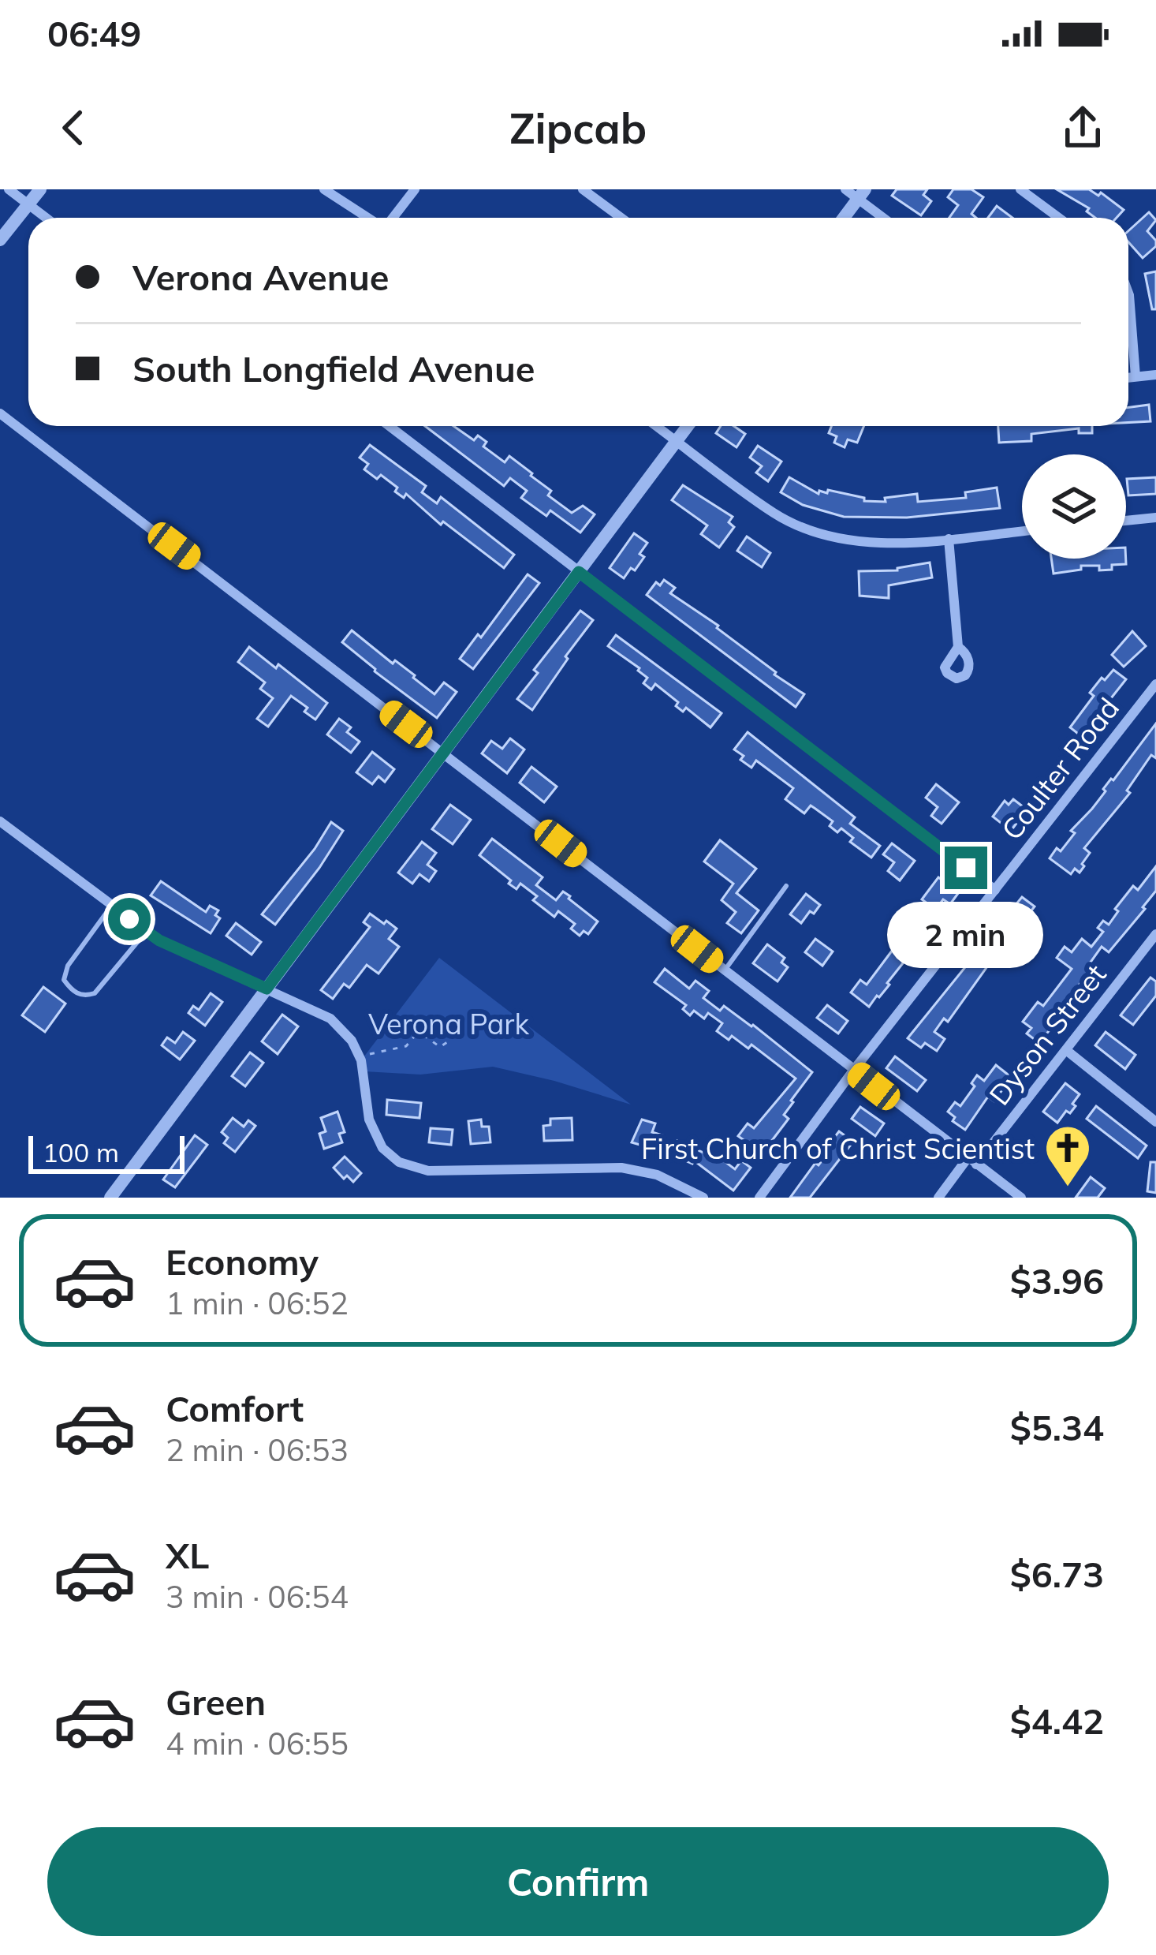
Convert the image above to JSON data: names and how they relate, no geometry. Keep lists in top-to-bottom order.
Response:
{
  "streets": {
    "street": ["Coulter Road", "Dyson Street"]
  },
  "parks": ["Verona Park"],
  "places": {
    "church": ["First Church of Christ Scientist"]
  },
  "scale_bar": "100 m",
  "page": {
    "status": "06:49",
    "header": "Zipcab",
    "banner": ["Verona Avenue", "South Longfield Avenue"],
    "bubble": "2 min",
    "scale": "100 m",
    "list": [
      {
        "name": "Economy",
        "note": "1 min · 06:52",
        "value": "$3.96"
      },
      {
        "name": "Comfort",
        "note": "2 min · 06:53",
        "value": "$5.34"
      },
      {
        "name": "XL",
        "note": "3 min · 06:54",
        "value": "$6.73"
      },
      {
        "name": "Green",
        "note": "4 min · 06:55",
        "value": "$4.42"
      }
    ],
    "buttons": "Confirm"
  }
}
